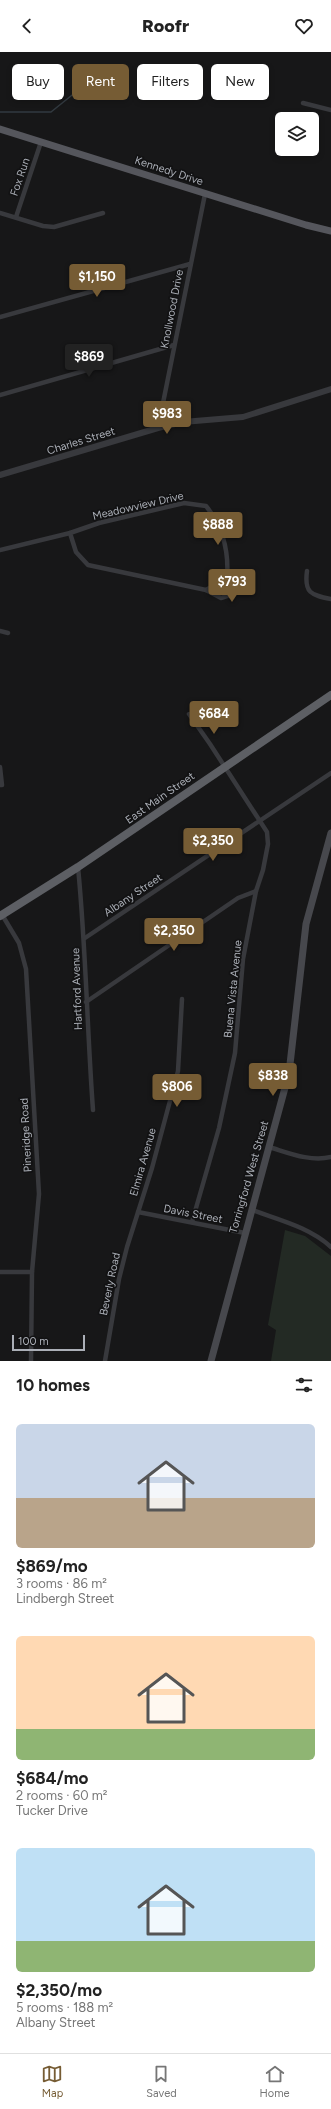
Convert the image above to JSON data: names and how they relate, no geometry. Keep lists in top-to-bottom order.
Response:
{
  "streets": {
    "highway": ["East Main Street"],
    "main road": ["Kennedy Drive", "Torringford West Street"],
    "street": [
      "Fox Run",
      "Knollwood Drive",
      "Charles Street",
      "Meadowview Drive",
      "Albany Street",
      "Hartford Avenue",
      "Buena Vista Avenue",
      "Pineridge Road",
      "Elmira Avenue",
      "Davis Street",
      "Beverly Road"
    ]
  },
  "crossings": [
    ["Kennedy Drive", "Fox Run"],
    ["Kennedy Drive", "Knollwood Drive"],
    ["Knollwood Drive", "Charles Street"],
    ["East Main Street", "Hartford Avenue"],
    ["East Main Street", "Buena Vista Avenue"],
    ["East Main Street", "Pineridge Road"],
    ["Albany Street", "Hartford Avenue"],
    ["Albany Street", "Buena Vista Avenue"],
    ["Buena Vista Avenue", "Davis Street"],
    ["Elmira Avenue", "Davis Street"],
    ["Elmira Avenue", "Beverly Road"],
    ["Torringford West Street", "Davis Street"],
    ["Davis Street", "Beverly Road"]
  ],
  "scale_bar": "100 m",
  "page": {
    "header": "Roofr",
    "chip": [
      "Buy",
      "Rent",
      "Filters",
      "New"
    ],
    "price": [
      "$1,150",
      "$869",
      "$983",
      "$888",
      "$793",
      "$684",
      "$2,350",
      "$2,350",
      "$838",
      "$806"
    ],
    "scale": "100 m",
    "heading": "10 homes",
    "list": [
      {
        "name": "$869/mo",
        "note": "3 rooms · 86 m² · Lindbergh Street"
      },
      {
        "name": "$684/mo",
        "note": "2 rooms · 60 m² · Tucker Drive"
      },
      {
        "name": "$2,350/mo",
        "note": "5 rooms · 188 m² · Albany Street"
      }
    ],
    "tabs": ["Map", "Saved", "Home"]
  }
}
